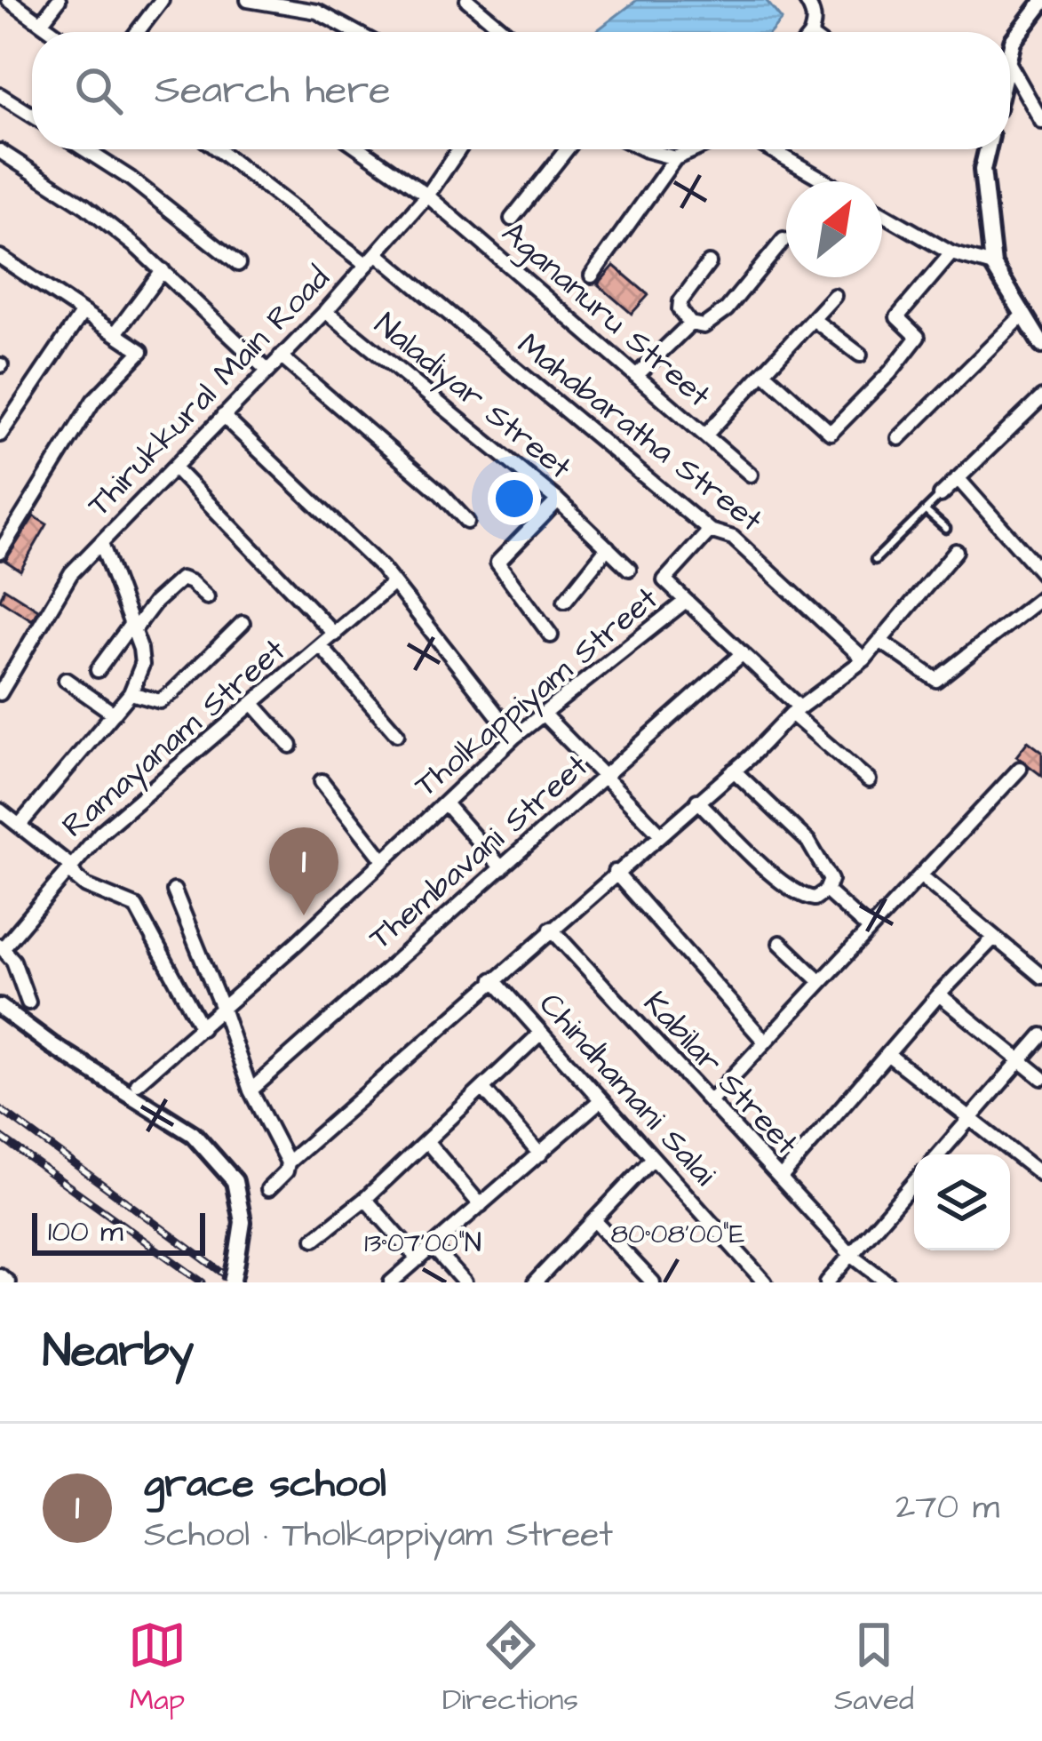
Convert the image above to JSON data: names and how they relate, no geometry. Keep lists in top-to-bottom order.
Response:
{
  "streets": {
    "street": [
      "Agananuru Street",
      "Thirukkural Main Road",
      "Naladiyar Street",
      "Mahabaratha Street",
      "Tholkappiyam Street",
      "Ramayanam Street",
      "Thembavani Street",
      "Kabilar Street",
      "Chindhamani Salai"
    ]
  },
  "crossings": [
    ["Agananuru Street", "Thirukkural Main Road"],
    ["Thirukkural Main Road", "Naladiyar Street"],
    ["Thirukkural Main Road", "Mahabaratha Street"]
  ],
  "scale_bar": "100 m",
  "north": "top right",
  "page": {
    "search": "Search here",
    "pins": "1",
    "scale": "100 m",
    "heading": "Nearby",
    "list": [
      {
        "mark": "1",
        "name": "grace school",
        "note": "School · Tholkappiyam Street",
        "value": "270 m"
      }
    ],
    "nav": ["Map", "Directions", "Saved"]
  },
  "coordinates": ["80°08'00\"E", "13°07'00\"N"]
}
